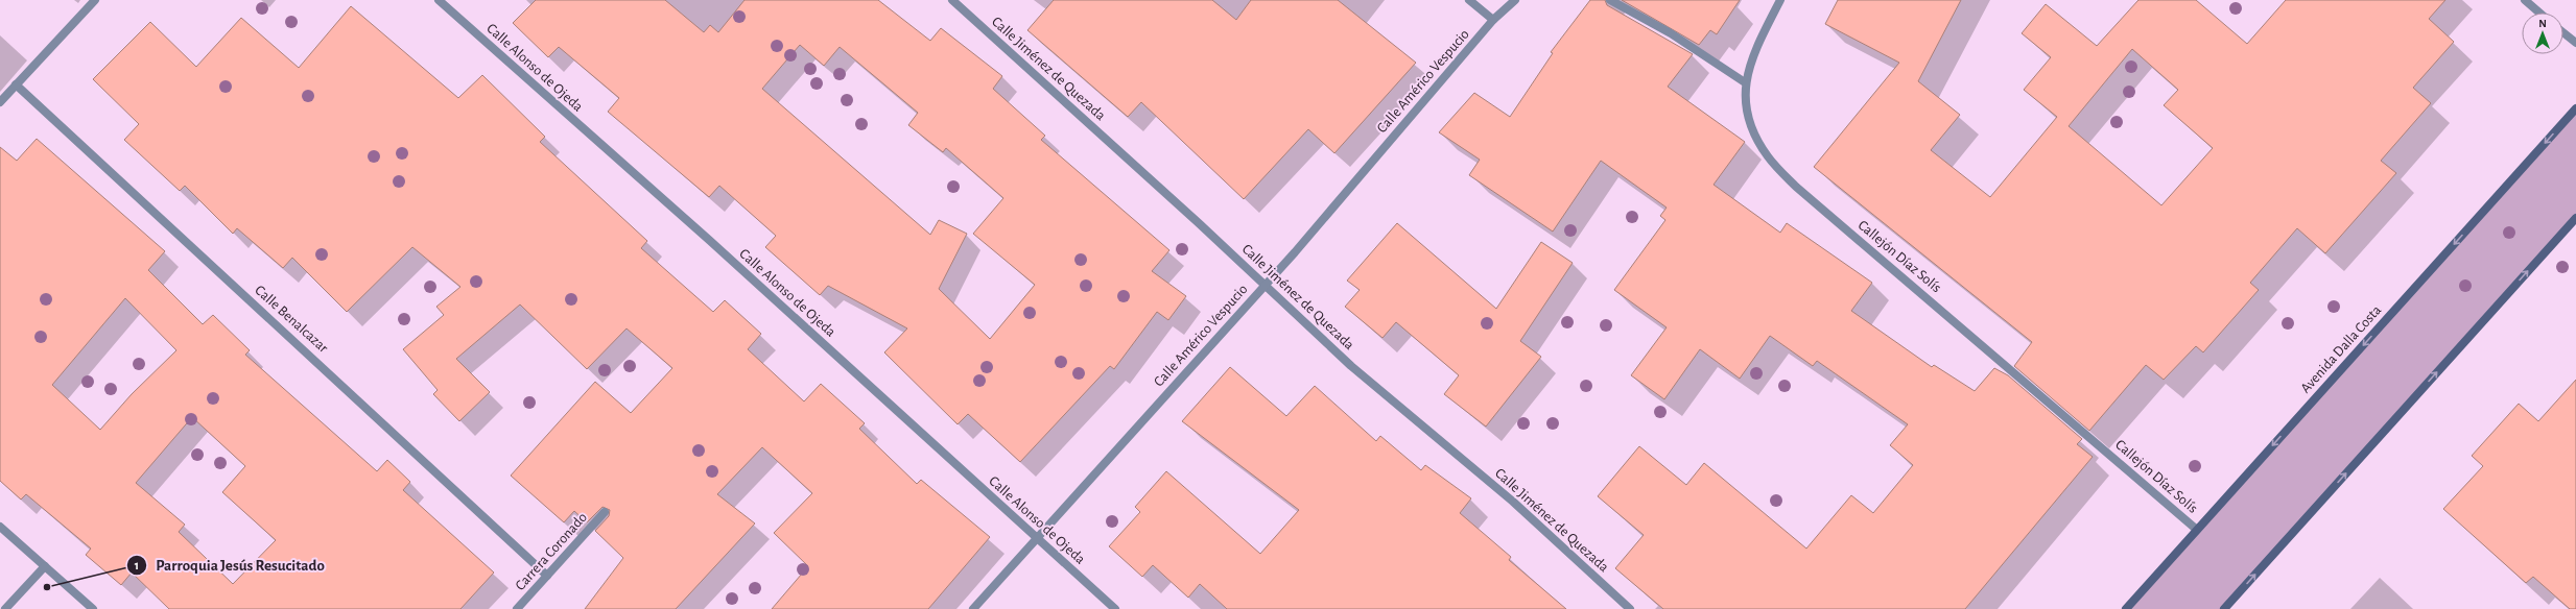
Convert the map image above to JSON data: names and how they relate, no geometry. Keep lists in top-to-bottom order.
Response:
{
  "streets": {
    "street": [
      "Calle Alonso de Ojeda",
      "Calle Jiménez de Quezada",
      "Calle Américo Vespucio",
      "Callejón Díaz Solís",
      "Calle Benalcazar",
      "Avenida Dalla Costa",
      "Carrera Coronado"
    ]
  },
  "crossings": [
    ["Calle Alonso de Ojeda", "Calle Américo Vespucio"],
    ["Calle Jiménez de Quezada", "Calle Américo Vespucio"],
    ["Callejón Díaz Solís", "Avenida Dalla Costa"],
    ["Calle Benalcazar", "Carrera Coronado"]
  ],
  "places": ["Parroquia Jesús Resucitado"],
  "north": "top"
}
